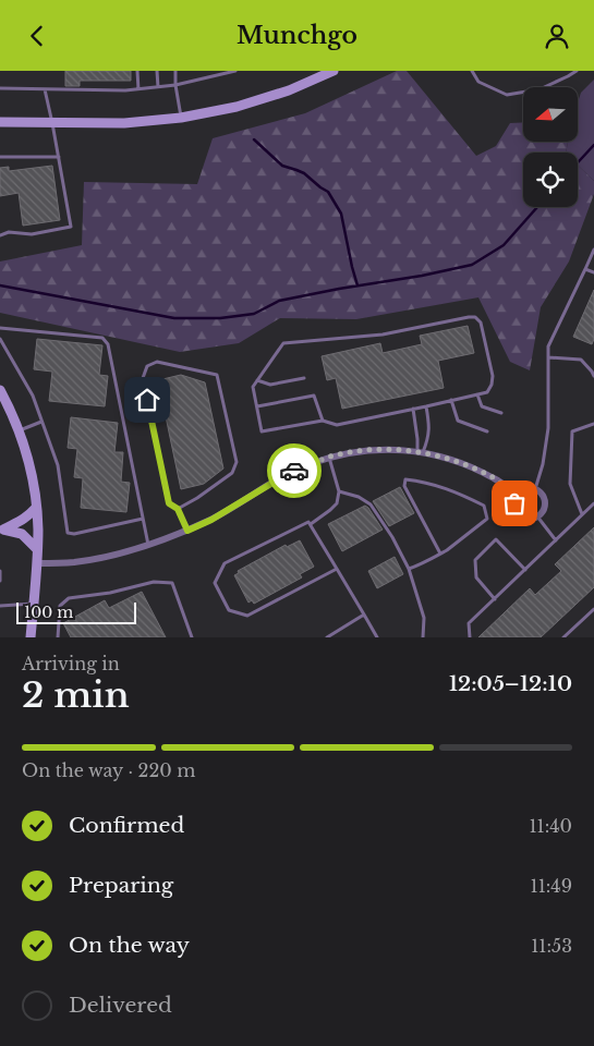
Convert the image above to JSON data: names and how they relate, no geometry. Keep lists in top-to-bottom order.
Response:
{
  "scale_bar": "100 m",
  "north": "left",
  "page": {
    "header": "Munchgo",
    "scale": "100 m",
    "heading": ["2 min", "Arriving in", "12:05–12:10"],
    "bar": "On the way · 220 m",
    "list": [
      ["Confirmed", "11:40"],
      ["Preparing", "11:49"],
      ["On the way", "11:53"],
      "Delivered"
    ]
  }
}
